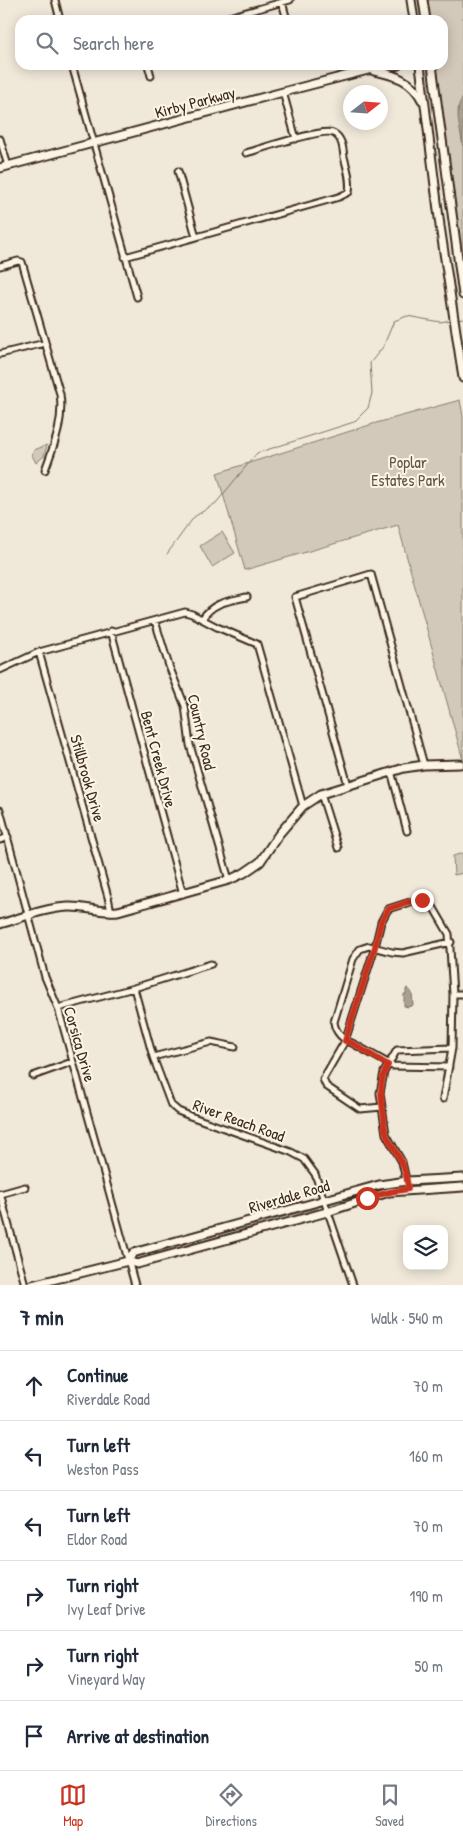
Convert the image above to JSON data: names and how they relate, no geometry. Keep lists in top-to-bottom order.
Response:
{
  "streets": {
    "main road": ["Kirby Parkway", "Riverdale Road"],
    "street": [
      "Country Road",
      "Bent Creek Drive",
      "Stillbrook Drive",
      "Corsica Drive",
      "River Reach Road"
    ]
  },
  "crossings": [
    ["Corsica Drive", "Riverdale Road"],
    ["River Reach Road", "Riverdale Road"]
  ],
  "parks": ["Poplar Estates Park"],
  "north": "right",
  "page": {
    "search": "Search here",
    "heading": ["7 min", "Walk · 540 m"],
    "list": [
      ["Continue", "Riverdale Road", "70 m"],
      ["Turn left", "Weston Pass", "160 m"],
      ["Turn left", "Eldor Road", "70 m"],
      ["Turn right", "Ivy Leaf Drive", "190 m"],
      ["Turn right", "Vineyard Way", "50 m"],
      "Arrive at destination"
    ],
    "nav": ["Map", "Directions", "Saved"]
  }
}
